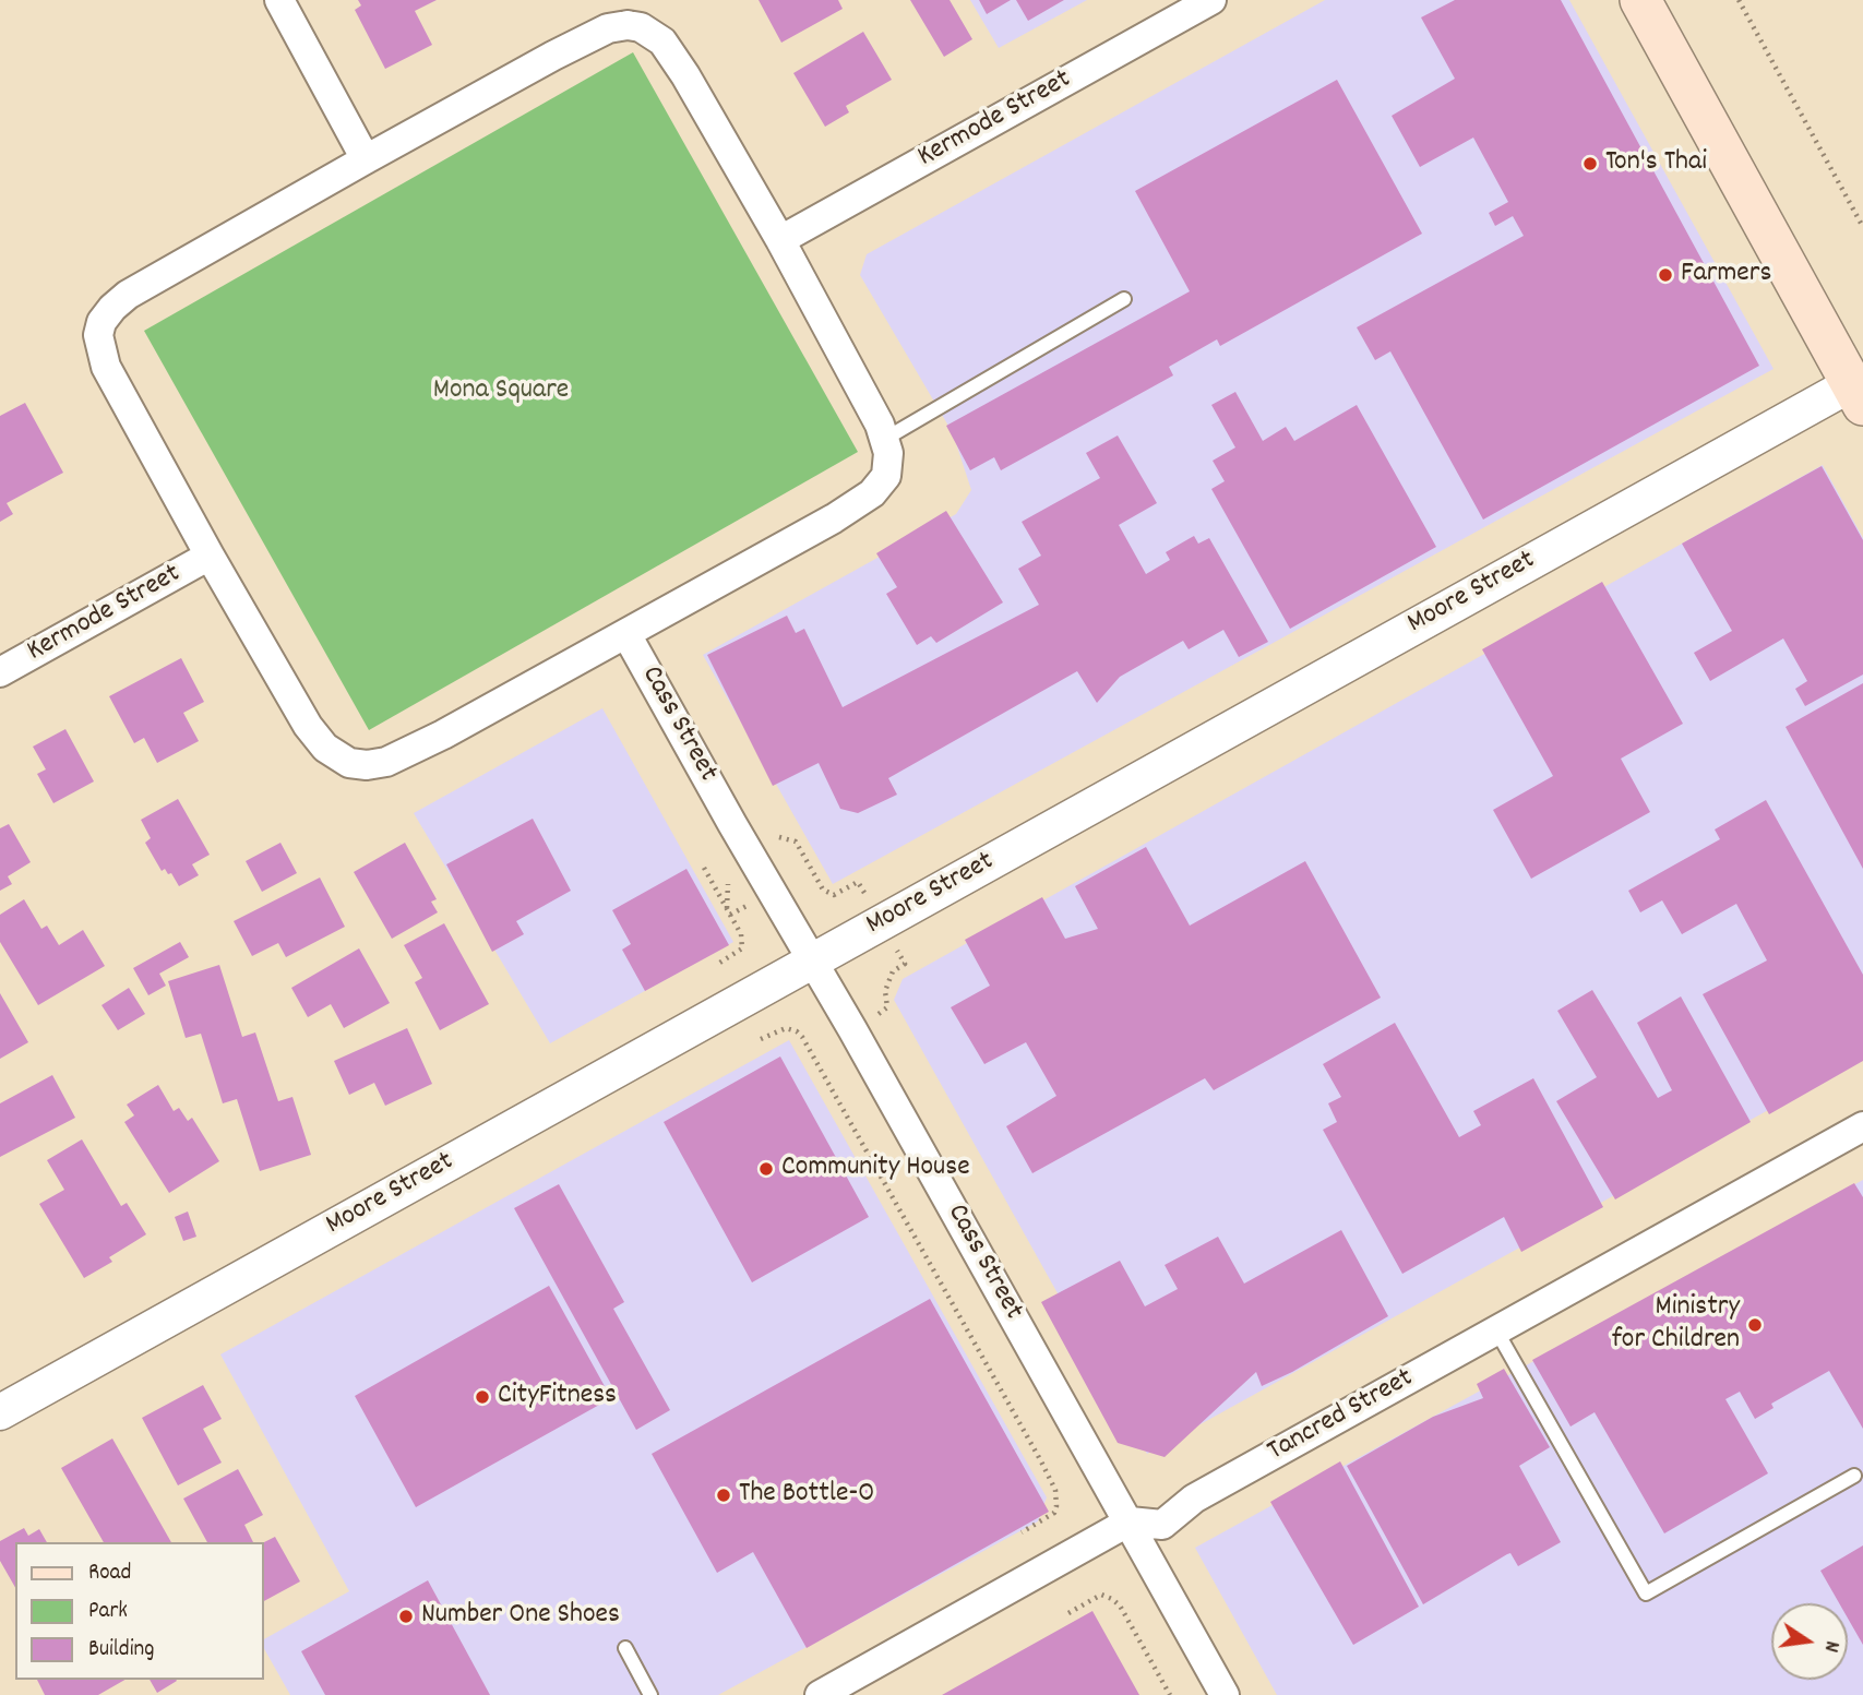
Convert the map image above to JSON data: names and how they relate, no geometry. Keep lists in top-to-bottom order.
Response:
{
  "streets": {
    "street": [
      "Kermode Street",
      "Moore Street",
      "Cass Street",
      "Tancred Street"
    ]
  },
  "crossings": [
    ["Moore Street", "Cass Street"],
    ["Cass Street", "Tancred Street"]
  ],
  "parks": ["Mona Square"],
  "places": [
    "Ton's Thai",
    "Farmers",
    "Community House",
    "Ministry for Children",
    "CityFitness",
    "The Bottle-O",
    "Number One Shoes"
  ],
  "legend": ["Road", "Park", "Building"],
  "north": "right"
}
